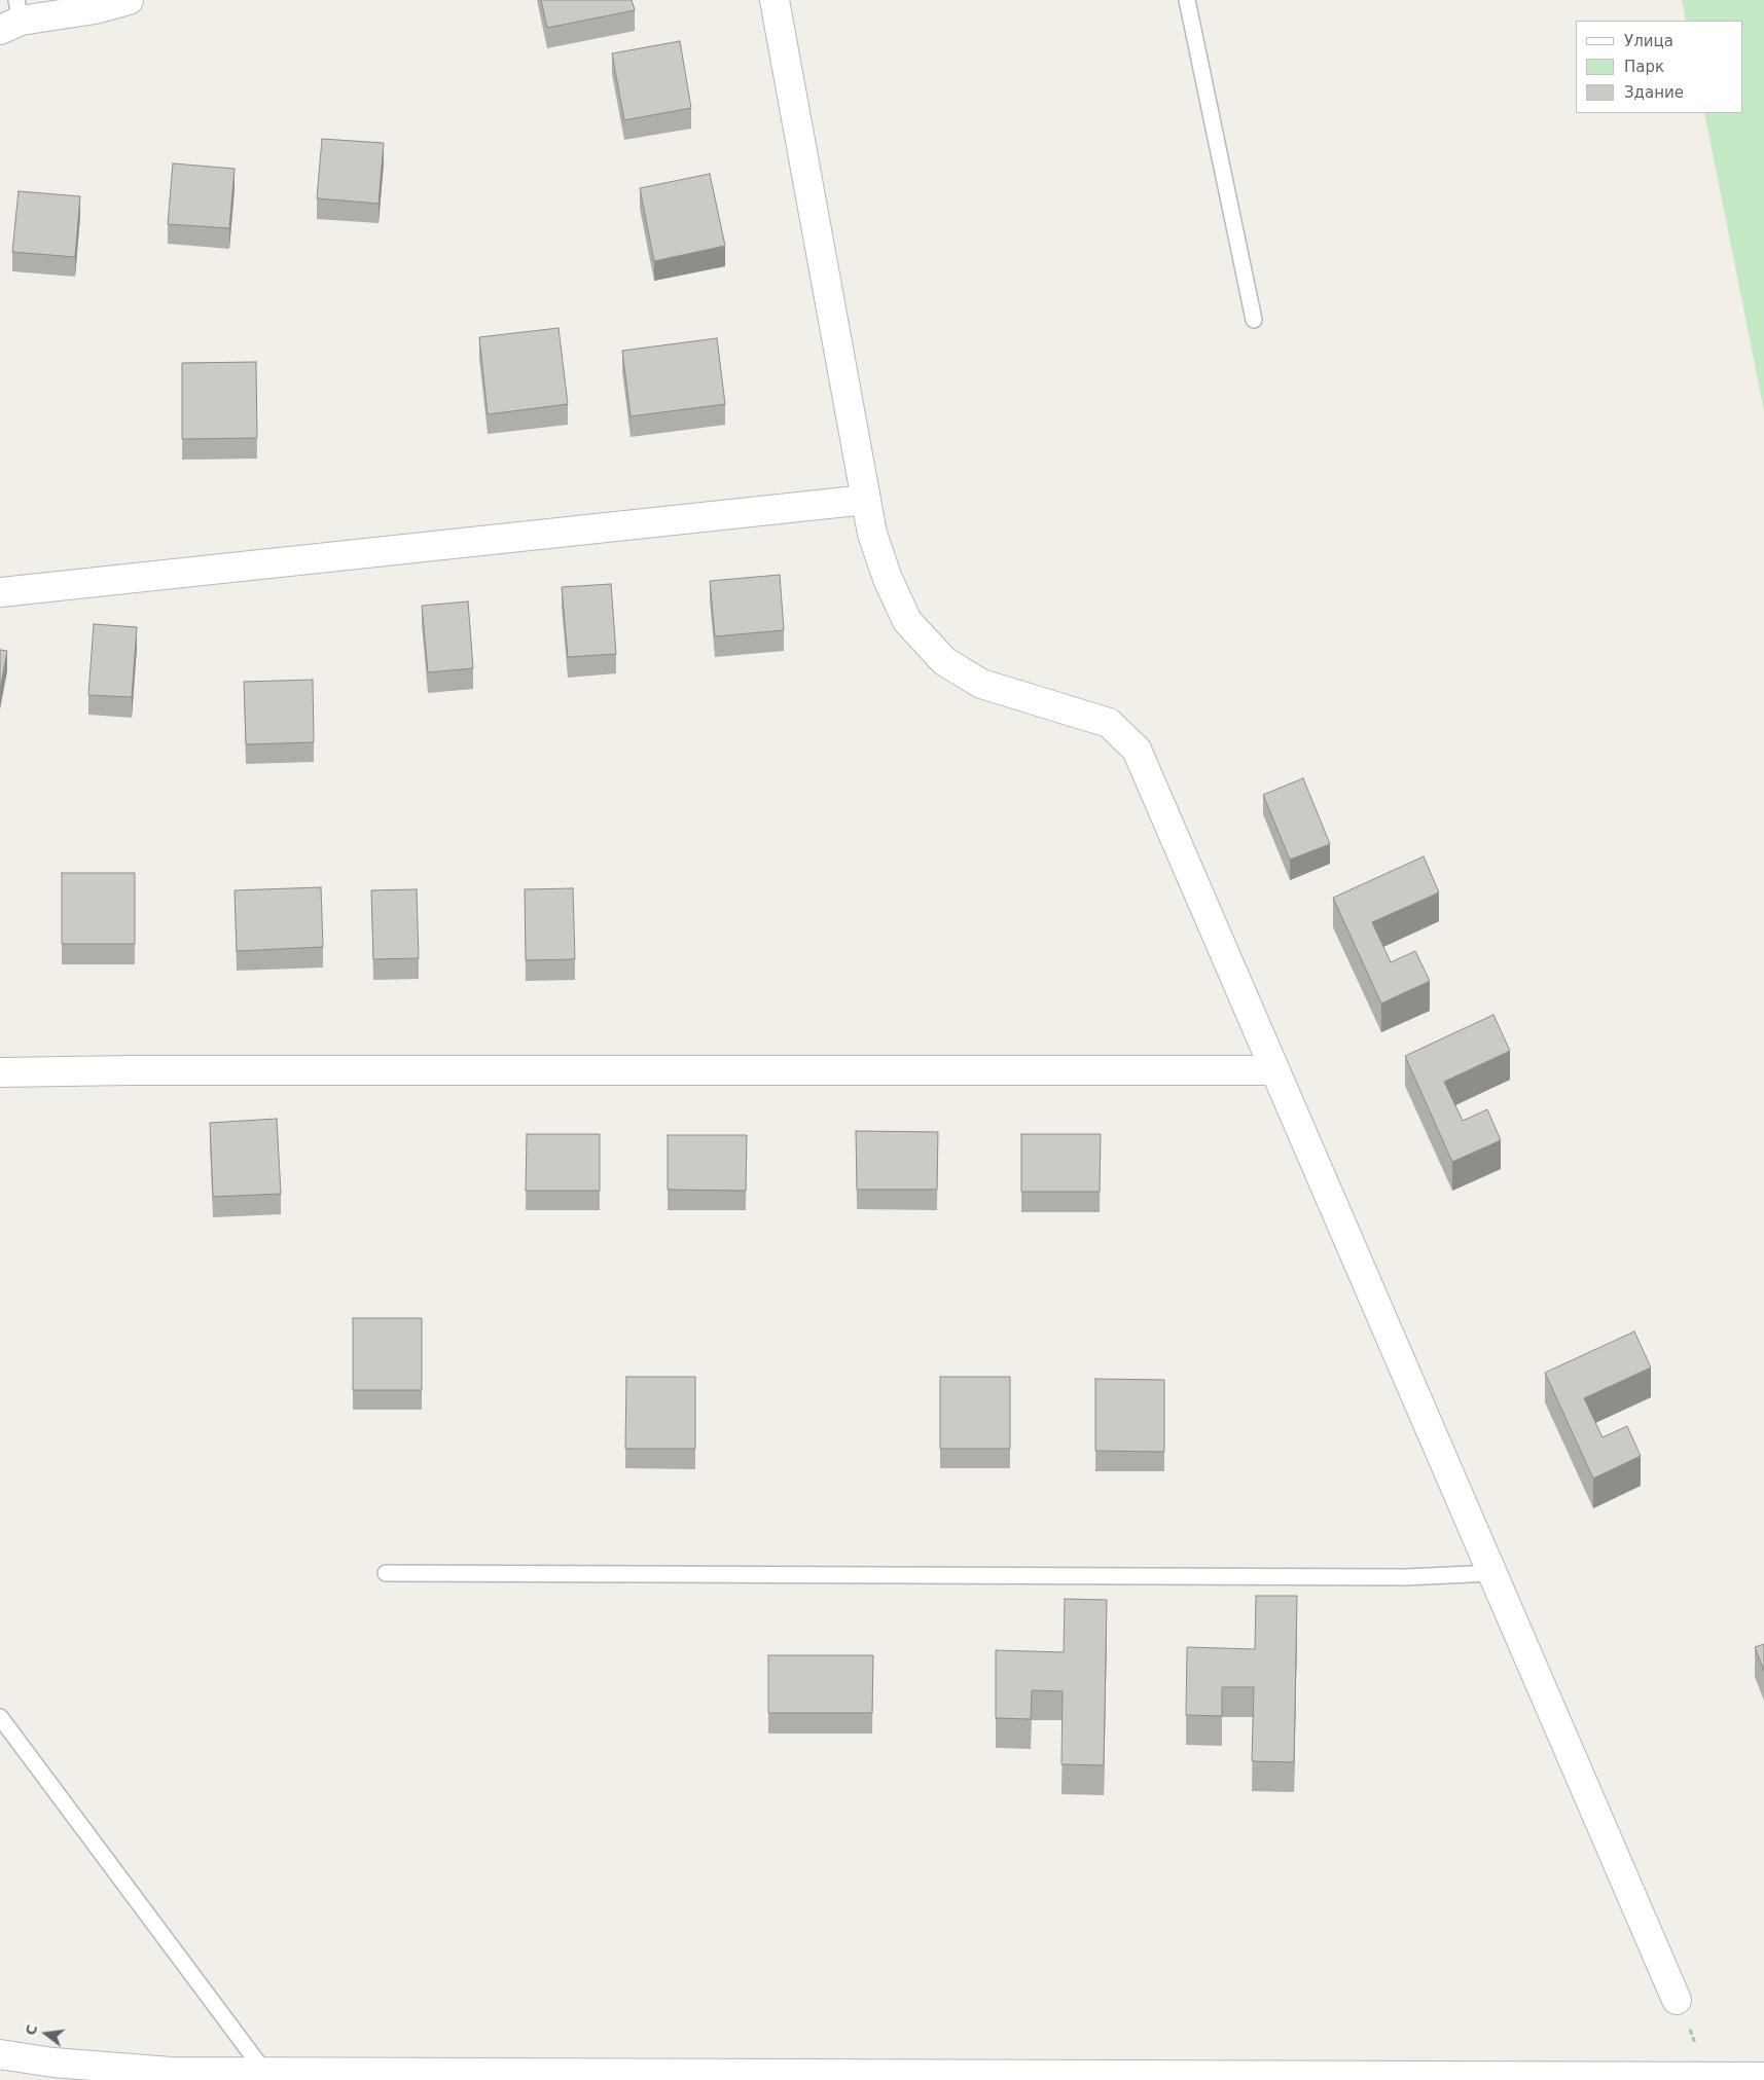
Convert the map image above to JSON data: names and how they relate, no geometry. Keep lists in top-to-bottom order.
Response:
{
  "legend": ["Улица", "Парк", "Здание"],
  "north": "left"
}
